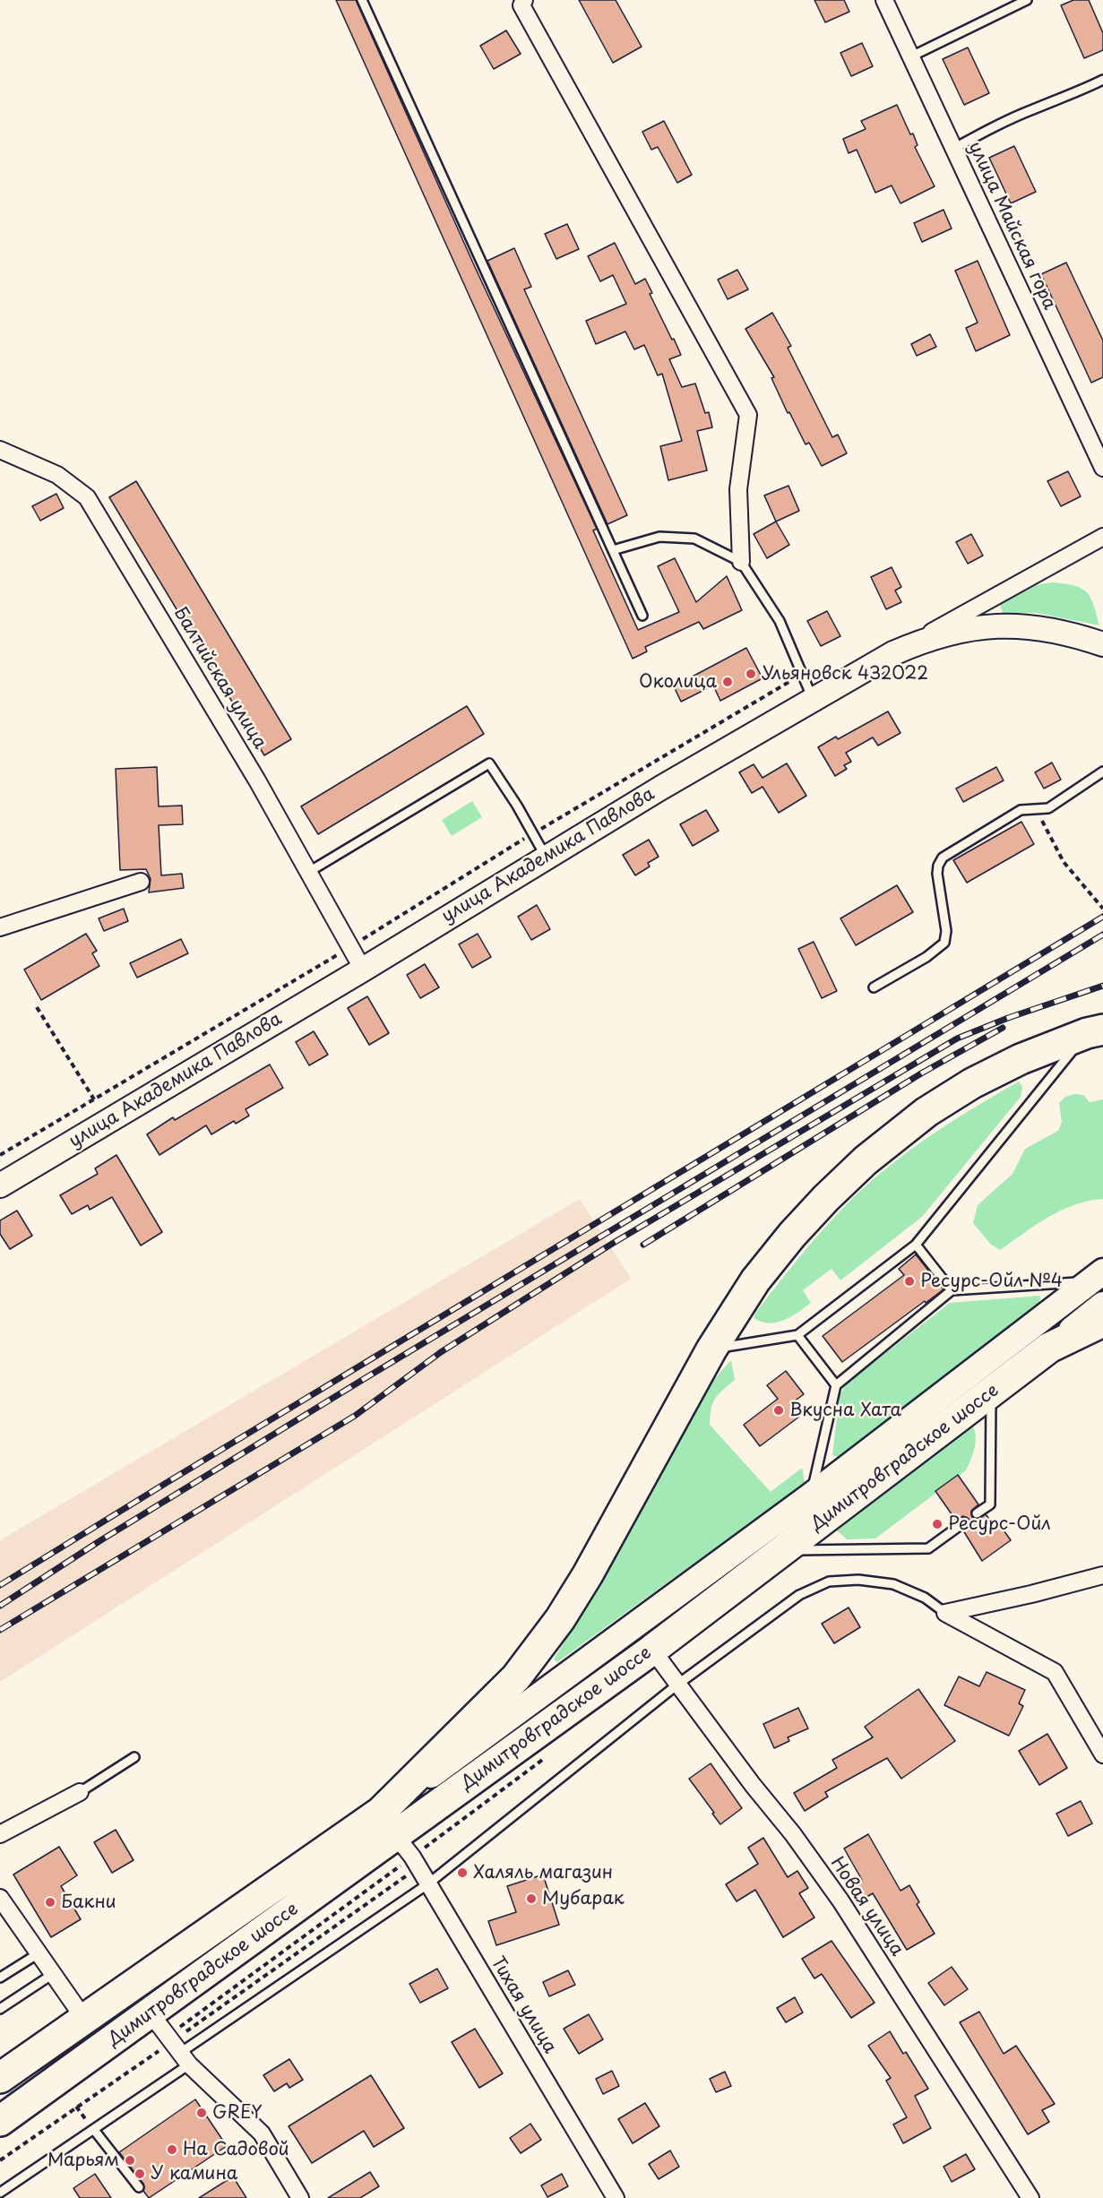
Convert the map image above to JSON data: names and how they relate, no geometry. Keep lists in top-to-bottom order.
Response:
{
  "streets": {
    "highway": ["Димитровградское шоссе"],
    "street": [
      "улица Майская гора",
      "Балтийская улица",
      "улица Академика Павлова",
      "Новая улица",
      "Тихая улица"
    ]
  },
  "crossings": [
    ["Балтийская улица", "улица Академика Павлова"],
    ["Димитровградское шоссе", "Новая улица"],
    ["Димитровградское шоссе", "Тихая улица"]
  ],
  "places": [
    "Ульяновск 432022",
    "Околица",
    "Ресурс-Ойл №4",
    "Вкусна Хата",
    "Ресурс-Ойл",
    "Халяль магазин",
    "Мубарак",
    "Бакни",
    "GREY",
    "На Садовой",
    "Марьям",
    "У камина"
  ]
}
